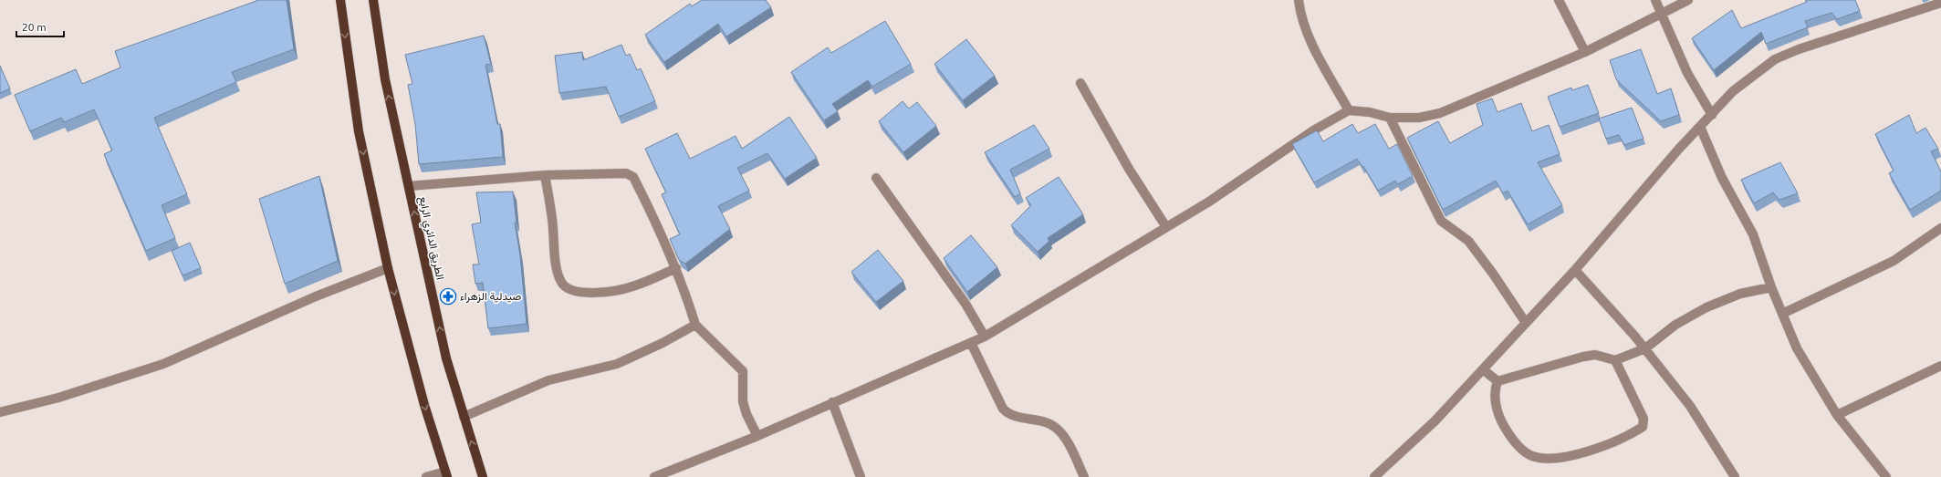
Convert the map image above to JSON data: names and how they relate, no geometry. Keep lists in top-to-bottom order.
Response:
{
  "streets": {
    "main road": ["الطريق الدائري الرابع"]
  },
  "places": {
    "pharmacy": ["صيدلية الزهراء"]
  },
  "scale_bar": "20 m"
}
